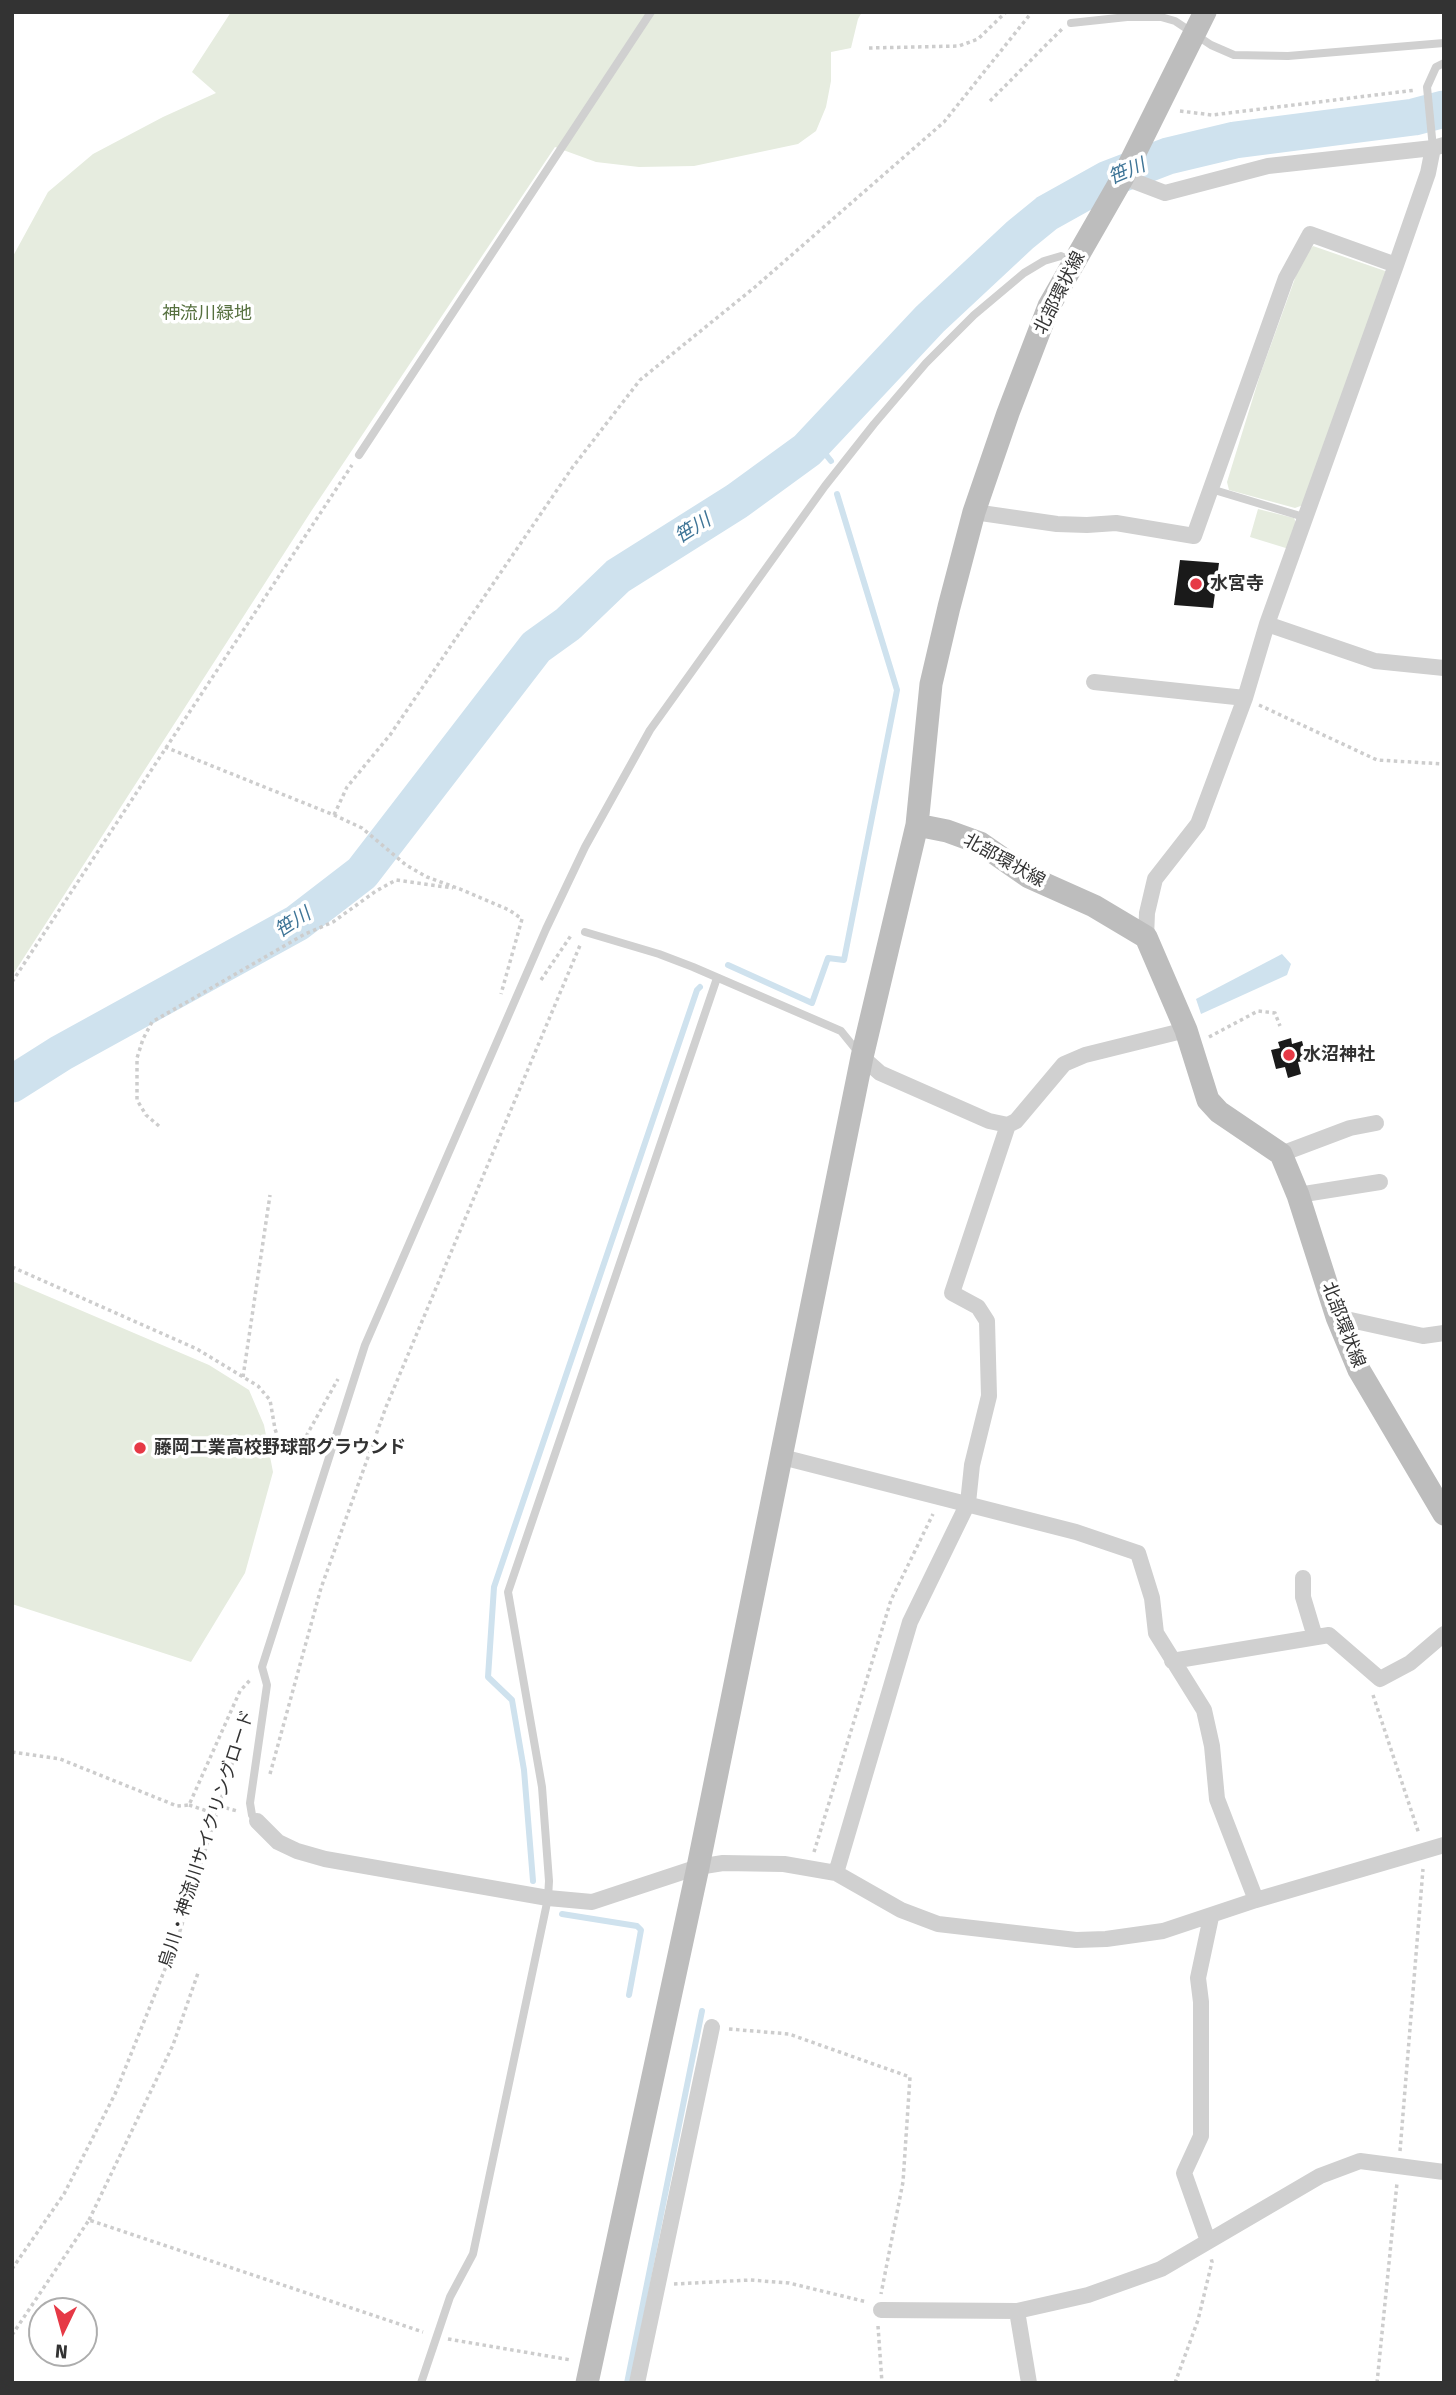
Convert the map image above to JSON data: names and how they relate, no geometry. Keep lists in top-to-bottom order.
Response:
{
  "streets": {
    "street": ["北部環状線"],
    "path": ["烏川・神流川サイクリングロード"]
  },
  "water": ["笹川"],
  "parks": ["神流川緑地"],
  "places": ["水宮寺", "水沼神社", "藤岡工業高校野球部グラウンド"],
  "north": "bottom"
}
